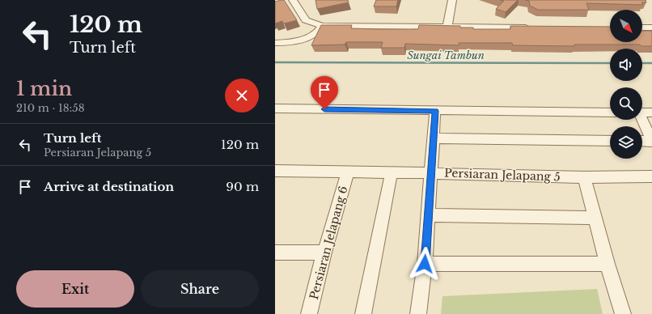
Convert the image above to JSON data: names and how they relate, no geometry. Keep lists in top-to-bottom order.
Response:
{
  "streets": {
    "street": ["Persiaran Jelapang 5", "Persiaran Jelapang 6"]
  },
  "crossings": [
    ["Persiaran Jelapang 5", "Persiaran Jelapang 6"]
  ],
  "water": ["Sungai Tambun"],
  "north": "bottom right",
  "page": {
    "turn": ["120 m", "Turn left"],
    "heading": ["1 min", "210 m · 18:58"],
    "list": [
      {
        "name": "Turn left",
        "note": "Persiaran Jelapang 5",
        "value": "120 m"
      },
      {
        "name": "Arrive at destination",
        "value": "90 m"
      }
    ],
    "buttons": ["Exit", "Share"]
  }
}
